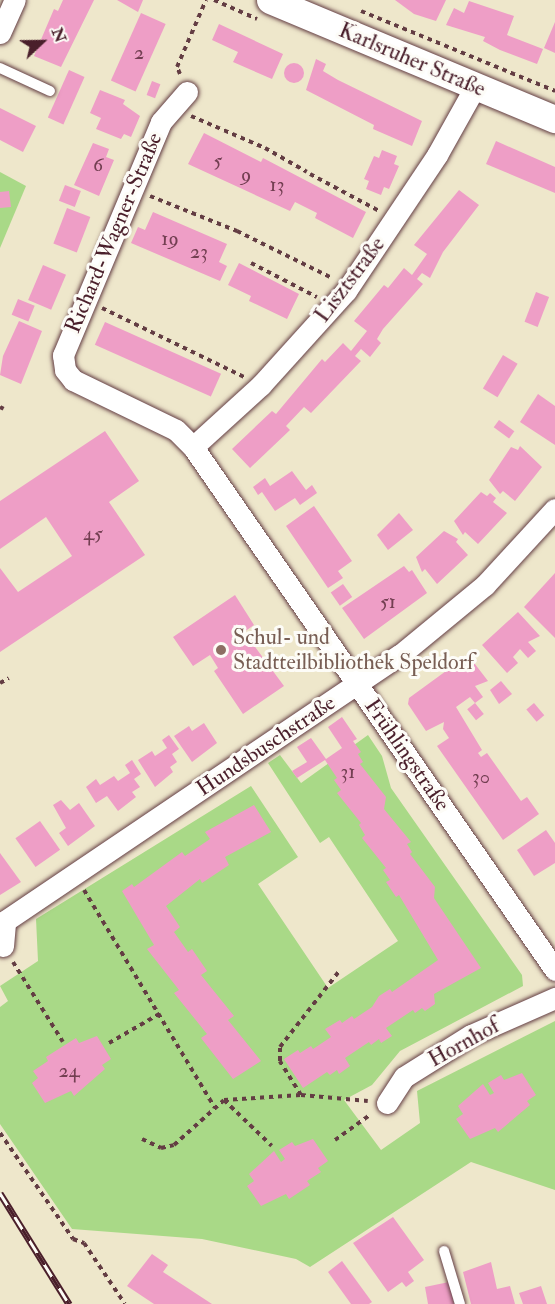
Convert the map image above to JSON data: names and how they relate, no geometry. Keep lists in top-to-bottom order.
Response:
{
  "streets": {
    "street": [
      "Karlsruher Straße",
      "Richard-Wagner-Straße",
      "Lisztstraße",
      "Hundsbuschstraße",
      "Frühlingstraße",
      "Hornhof"
    ]
  },
  "crossings": [
    ["Karlsruher Straße", "Lisztstraße"],
    ["Richard-Wagner-Straße", "Frühlingstraße"],
    ["Lisztstraße", "Frühlingstraße"],
    ["Hundsbuschstraße", "Frühlingstraße"]
  ],
  "places": ["Schul- und Stadtteilbibliothek Speldorf"],
  "house_numbers": [
    "2",
    "5",
    "6",
    "9",
    "13",
    "19",
    "23",
    "45",
    "51",
    "31",
    "30",
    "24"
  ],
  "north": "right"
}
